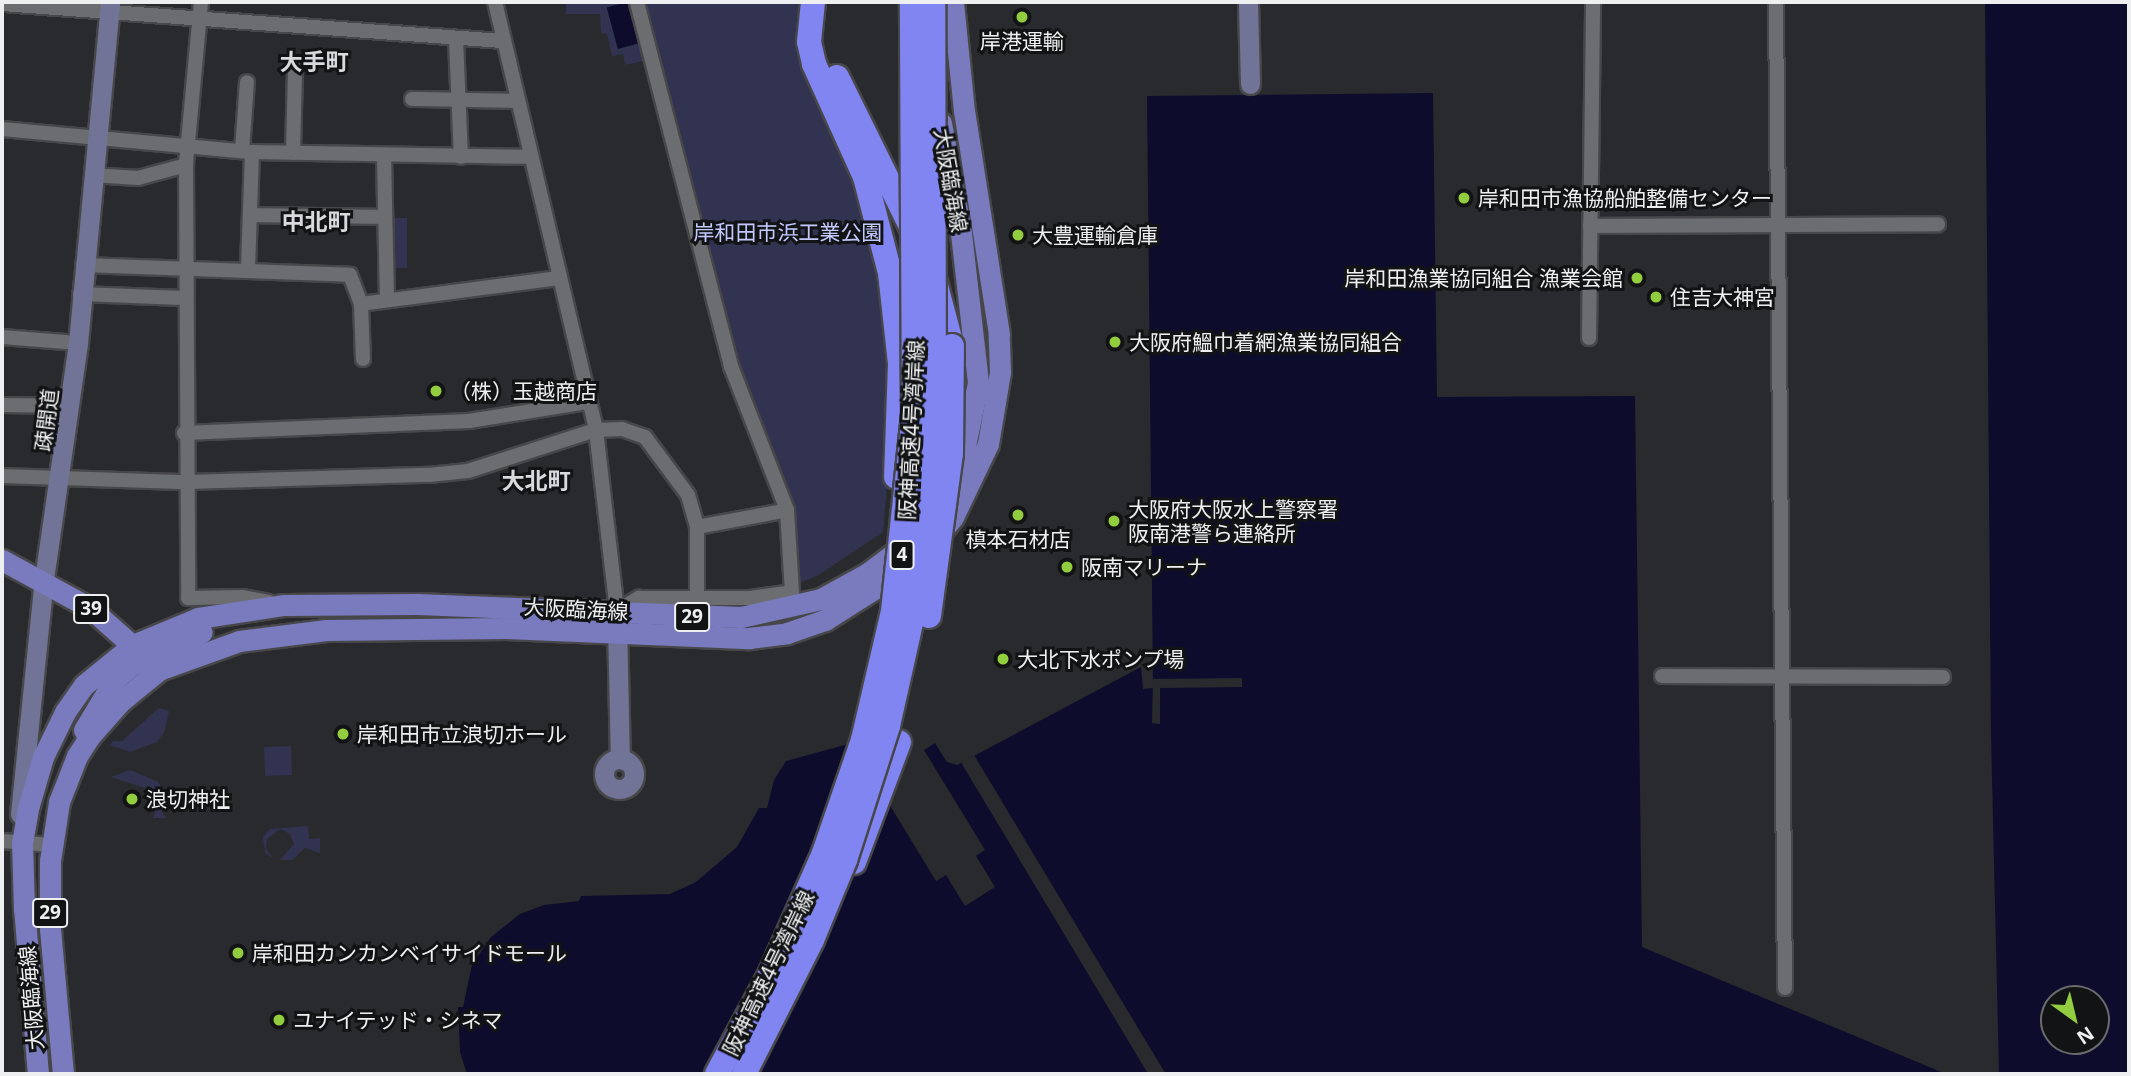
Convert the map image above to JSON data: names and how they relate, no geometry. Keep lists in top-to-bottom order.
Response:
{
  "streets": {
    "highway": ["阪神高速4号湾岸線", "4"],
    "main road": ["大阪臨海線", "39", "29"],
    "street": ["疎開道"]
  },
  "crossings": [
    ["大阪臨海線", "疎開道"],
    ["大阪臨海線", "阪神高速4号湾岸線"],
    ["大阪臨海線", "39"],
    ["疎開道", "39"],
    ["阪神高速4号湾岸線", "4"]
  ],
  "districts": ["大手町", "中北町", "大北町"],
  "parks": ["岸和田市浜工業公園"],
  "places": [
    "岸港運輸",
    "岸和田市漁協船舶整備センター",
    "大豊運輸倉庫",
    "岸和田漁業協同組合 漁業会館",
    "住吉大神宮",
    "大阪府鰮巾着網漁業協同組合",
    "（株）玉越商店",
    "槙本石材店",
    "大阪府大阪水上警察署 阪南港警ら連絡所",
    "阪南マリーナ",
    "大北下水ポンプ場",
    "岸和田市立浪切ホール",
    "浪切神社",
    "岸和田カンカンベイサイドモール",
    "ユナイテッド・シネマ"
  ],
  "north": "bottom right"
}
